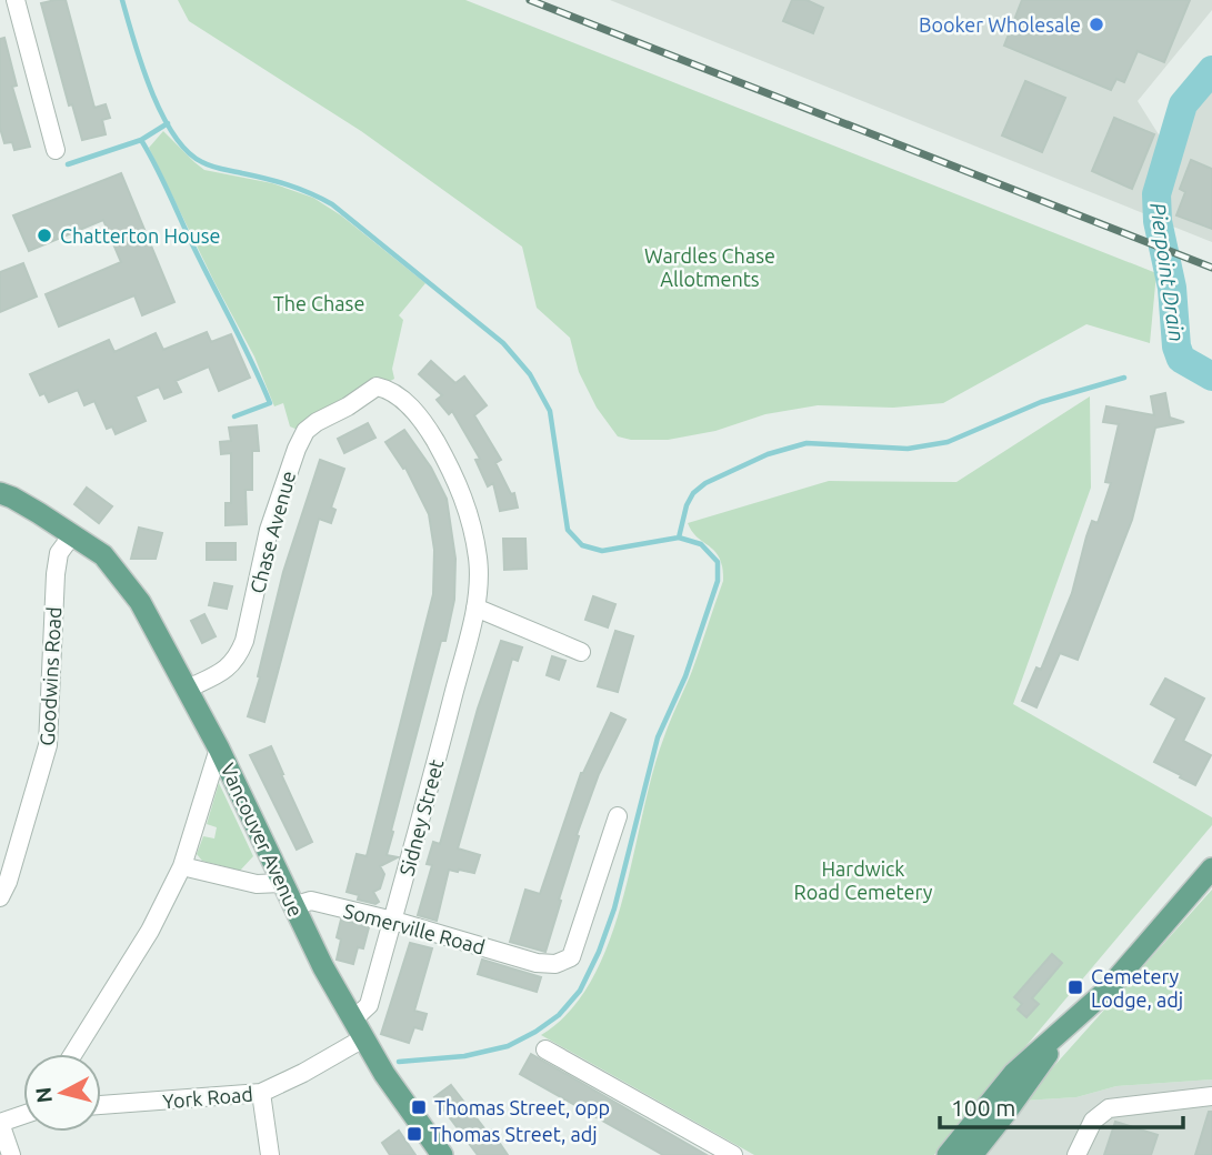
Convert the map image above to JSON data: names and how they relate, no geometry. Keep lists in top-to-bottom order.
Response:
{
  "streets": {
    "main road": ["Vancouver Avenue"],
    "street": [
      "Chase Avenue",
      "Goodwins Road",
      "Sidney Street",
      "Somerville Road",
      "York Road"
    ]
  },
  "crossings": [
    ["Chase Avenue", "Sidney Street"],
    ["Chase Avenue", "Vancouver Avenue"],
    ["Goodwins Road", "Vancouver Avenue"],
    ["Sidney Street", "Vancouver Avenue"],
    ["Sidney Street", "Somerville Road"],
    ["Sidney Street", "York Road"],
    ["Vancouver Avenue", "Somerville Road"],
    ["Vancouver Avenue", "York Road"]
  ],
  "water": ["Pierpoint Drain"],
  "parks": ["Wardles Chase Allotments", "The Chase", "Hardwick Road Cemetery"],
  "places": {
    "other": ["Booker Wholesale", "Chatterton House"],
    "transit": ["Cemetery Lodge, adj", "Thomas Street, opp", "Thomas Street, adj"]
  },
  "scale_bar": "100 m",
  "north": "left"
}
